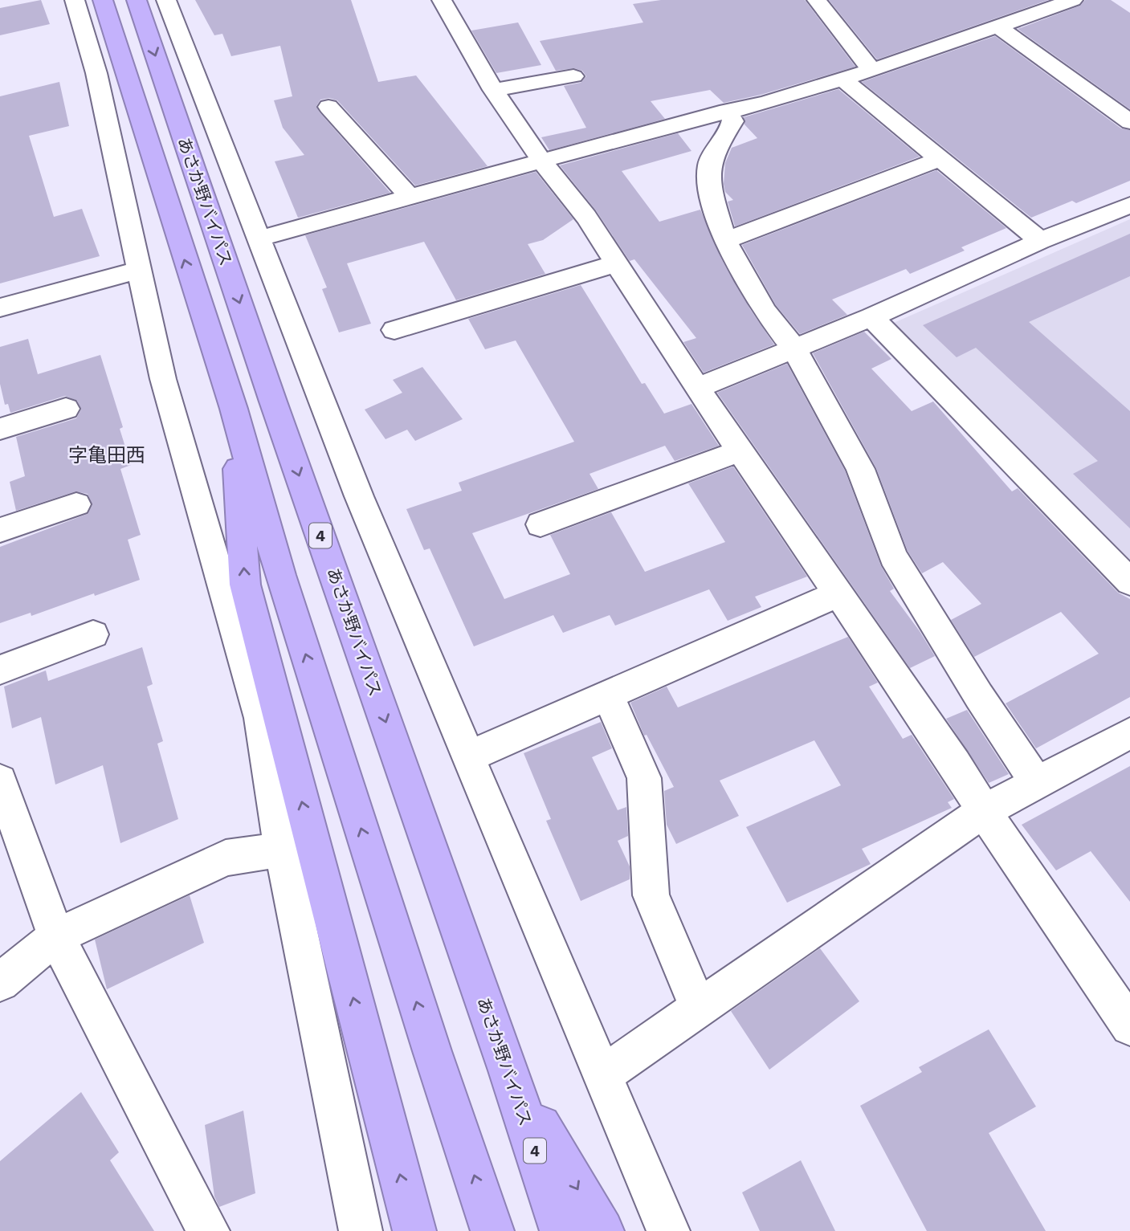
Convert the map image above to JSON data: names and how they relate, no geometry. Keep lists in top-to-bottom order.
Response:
{
  "streets": {
    "highway": ["あさか野バイパス", "4"]
  },
  "districts": ["字亀田西"]
}
